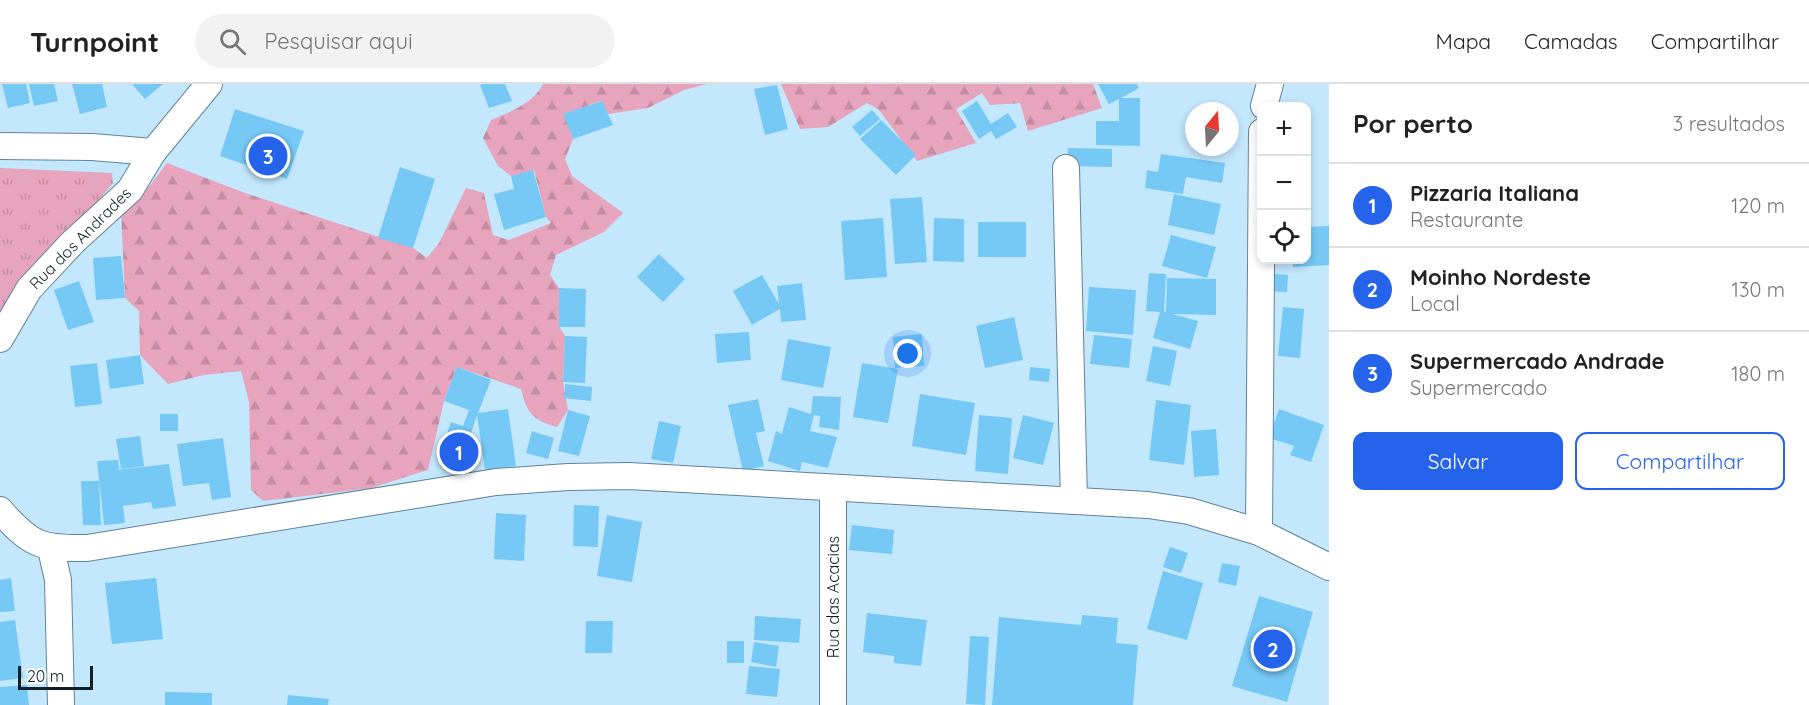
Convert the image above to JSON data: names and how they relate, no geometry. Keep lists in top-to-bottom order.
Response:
{
  "streets": {
    "street": ["Rua dos Andrades", "Rua das Acacias"]
  },
  "scale_bar": "20 m",
  "north": "top",
  "page": {
    "header": "Turnpoint",
    "search": "Pesquisar aqui",
    "nav": ["Mapa", "Camadas", "Compartilhar"],
    "heading": ["Por perto", "3 resultados"],
    "map_buttons": ["+", "−"],
    "pins": ["3", "1", "2"],
    "list": [
      {
        "mark": "1",
        "name": "Pizzaria Italiana",
        "note": "Restaurante",
        "value": "120 m"
      },
      {
        "mark": "2",
        "name": "Moinho Nordeste",
        "note": "Local",
        "value": "130 m"
      },
      {
        "mark": "3",
        "name": "Supermercado Andrade",
        "note": "Supermercado",
        "value": "180 m"
      }
    ],
    "buttons": ["Salvar", "Compartilhar"],
    "scale": "20 m"
  }
}
